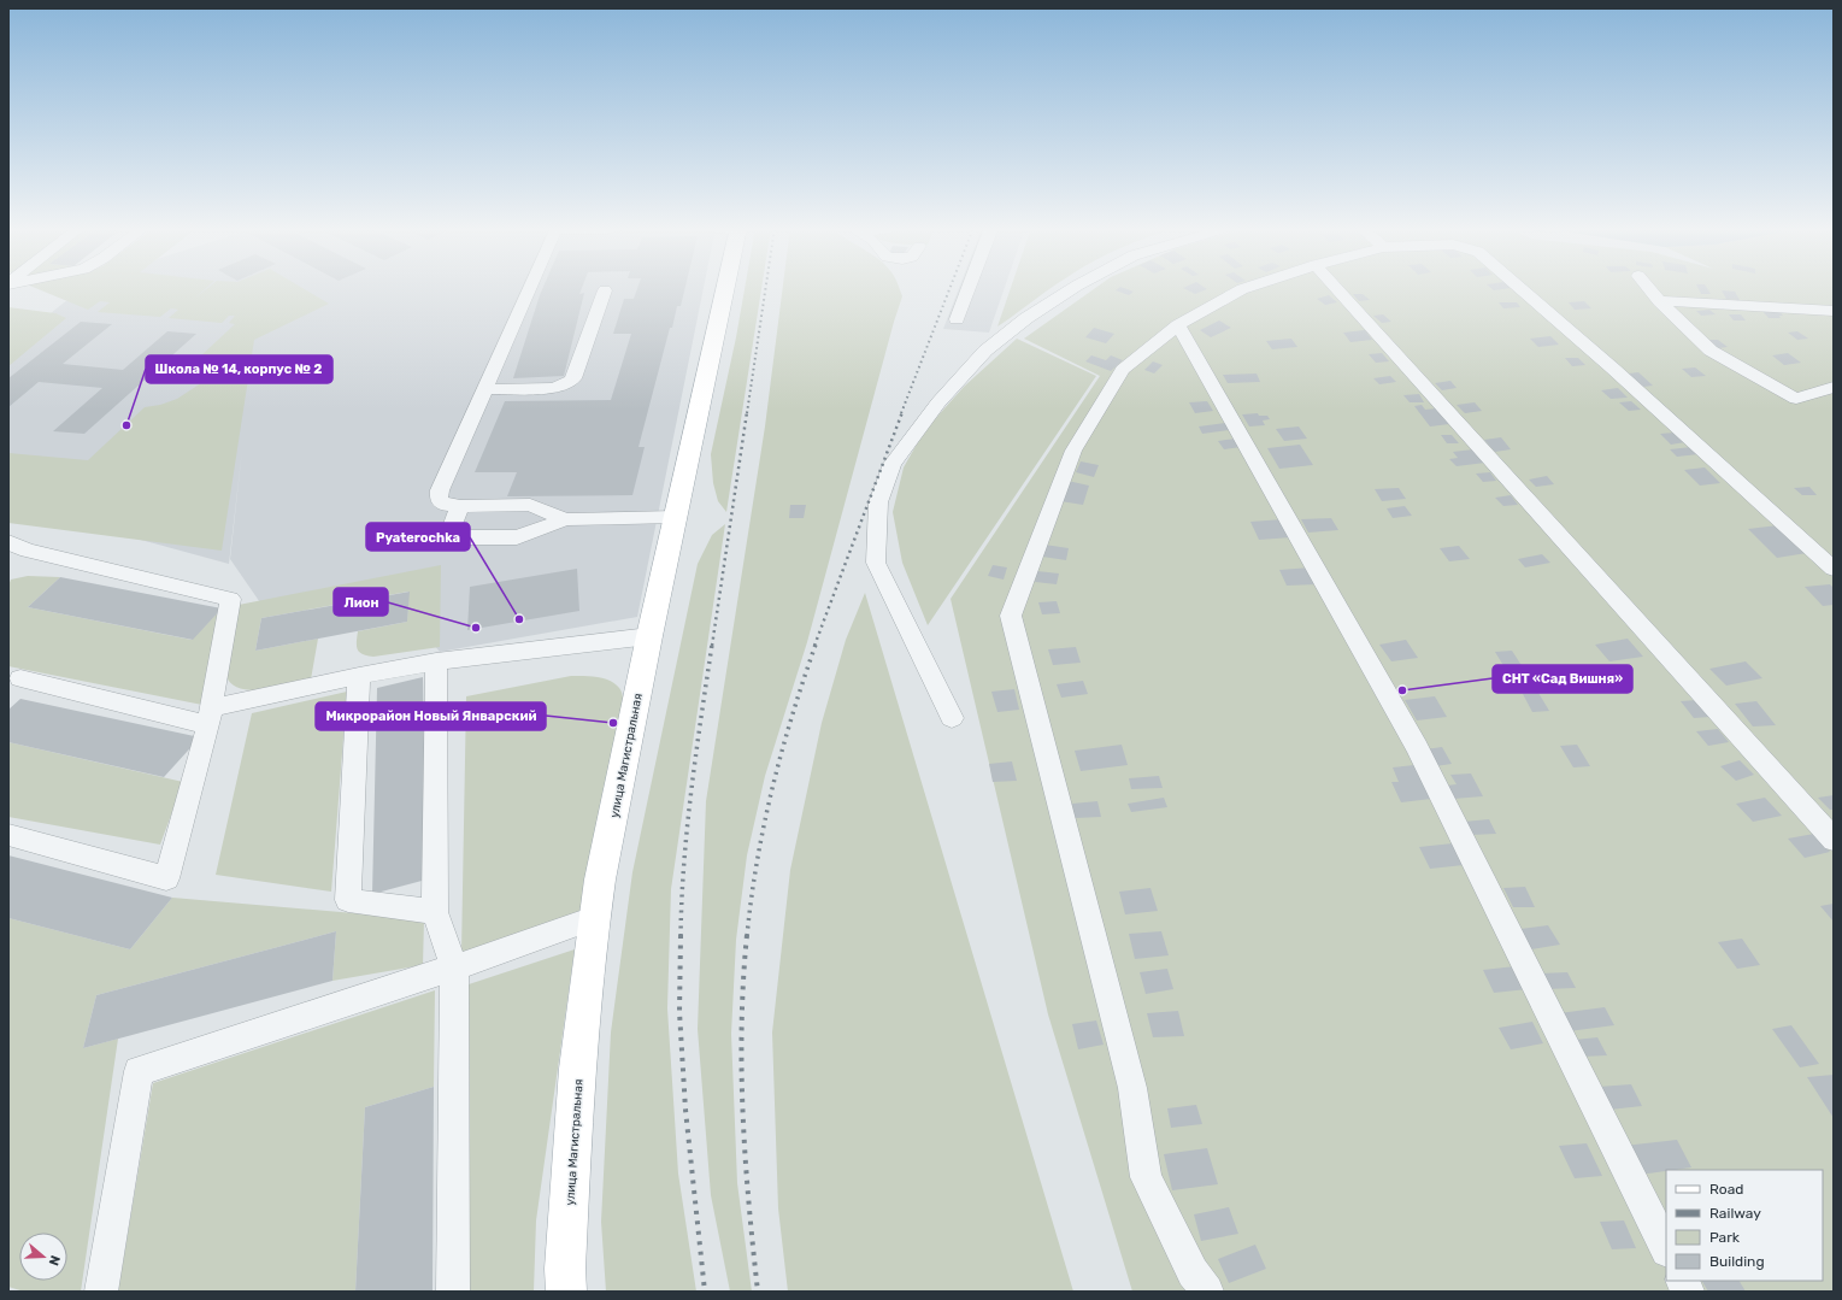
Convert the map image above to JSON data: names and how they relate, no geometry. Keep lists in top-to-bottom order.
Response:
{
  "streets": {
    "main road": ["улица Магистральная"]
  },
  "places": [
    "Школа № 14, корпус № 2",
    "Pyaterochka",
    "Лион",
    "СНТ «Сад Вишня»",
    "Микрорайон Новый Январский"
  ],
  "legend": [
    "Road",
    "Railway",
    "Park",
    "Building"
  ],
  "north": "right"
}
